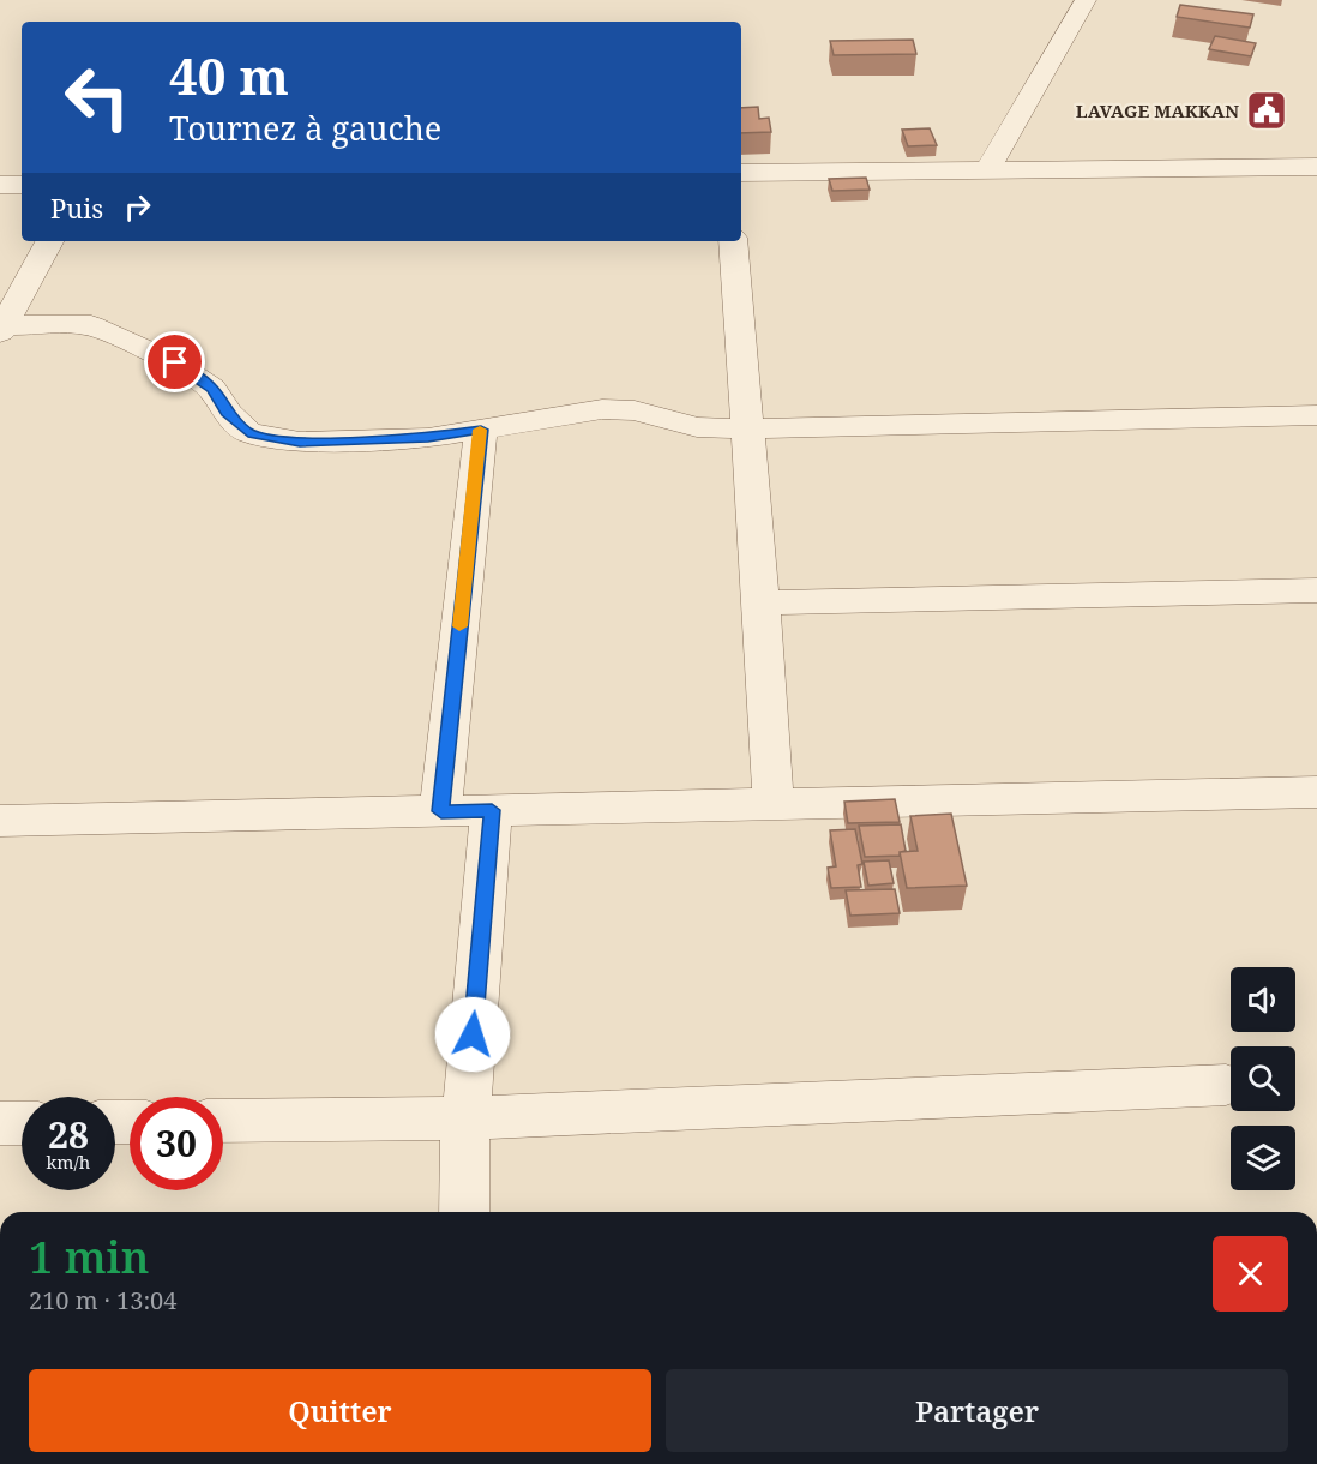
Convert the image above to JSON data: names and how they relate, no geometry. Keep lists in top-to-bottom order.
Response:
{
  "places": {
    "public building": ["LAVAGE MAKKAN"]
  },
  "page": {
    "turn": ["40 m", "Tournez à gauche"],
    "then": "Puis",
    "speed": "28 km/h",
    "limit": "30",
    "heading": ["1 min", "210 m · 13:04"],
    "buttons": ["Quitter", "Partager"]
  }
}
